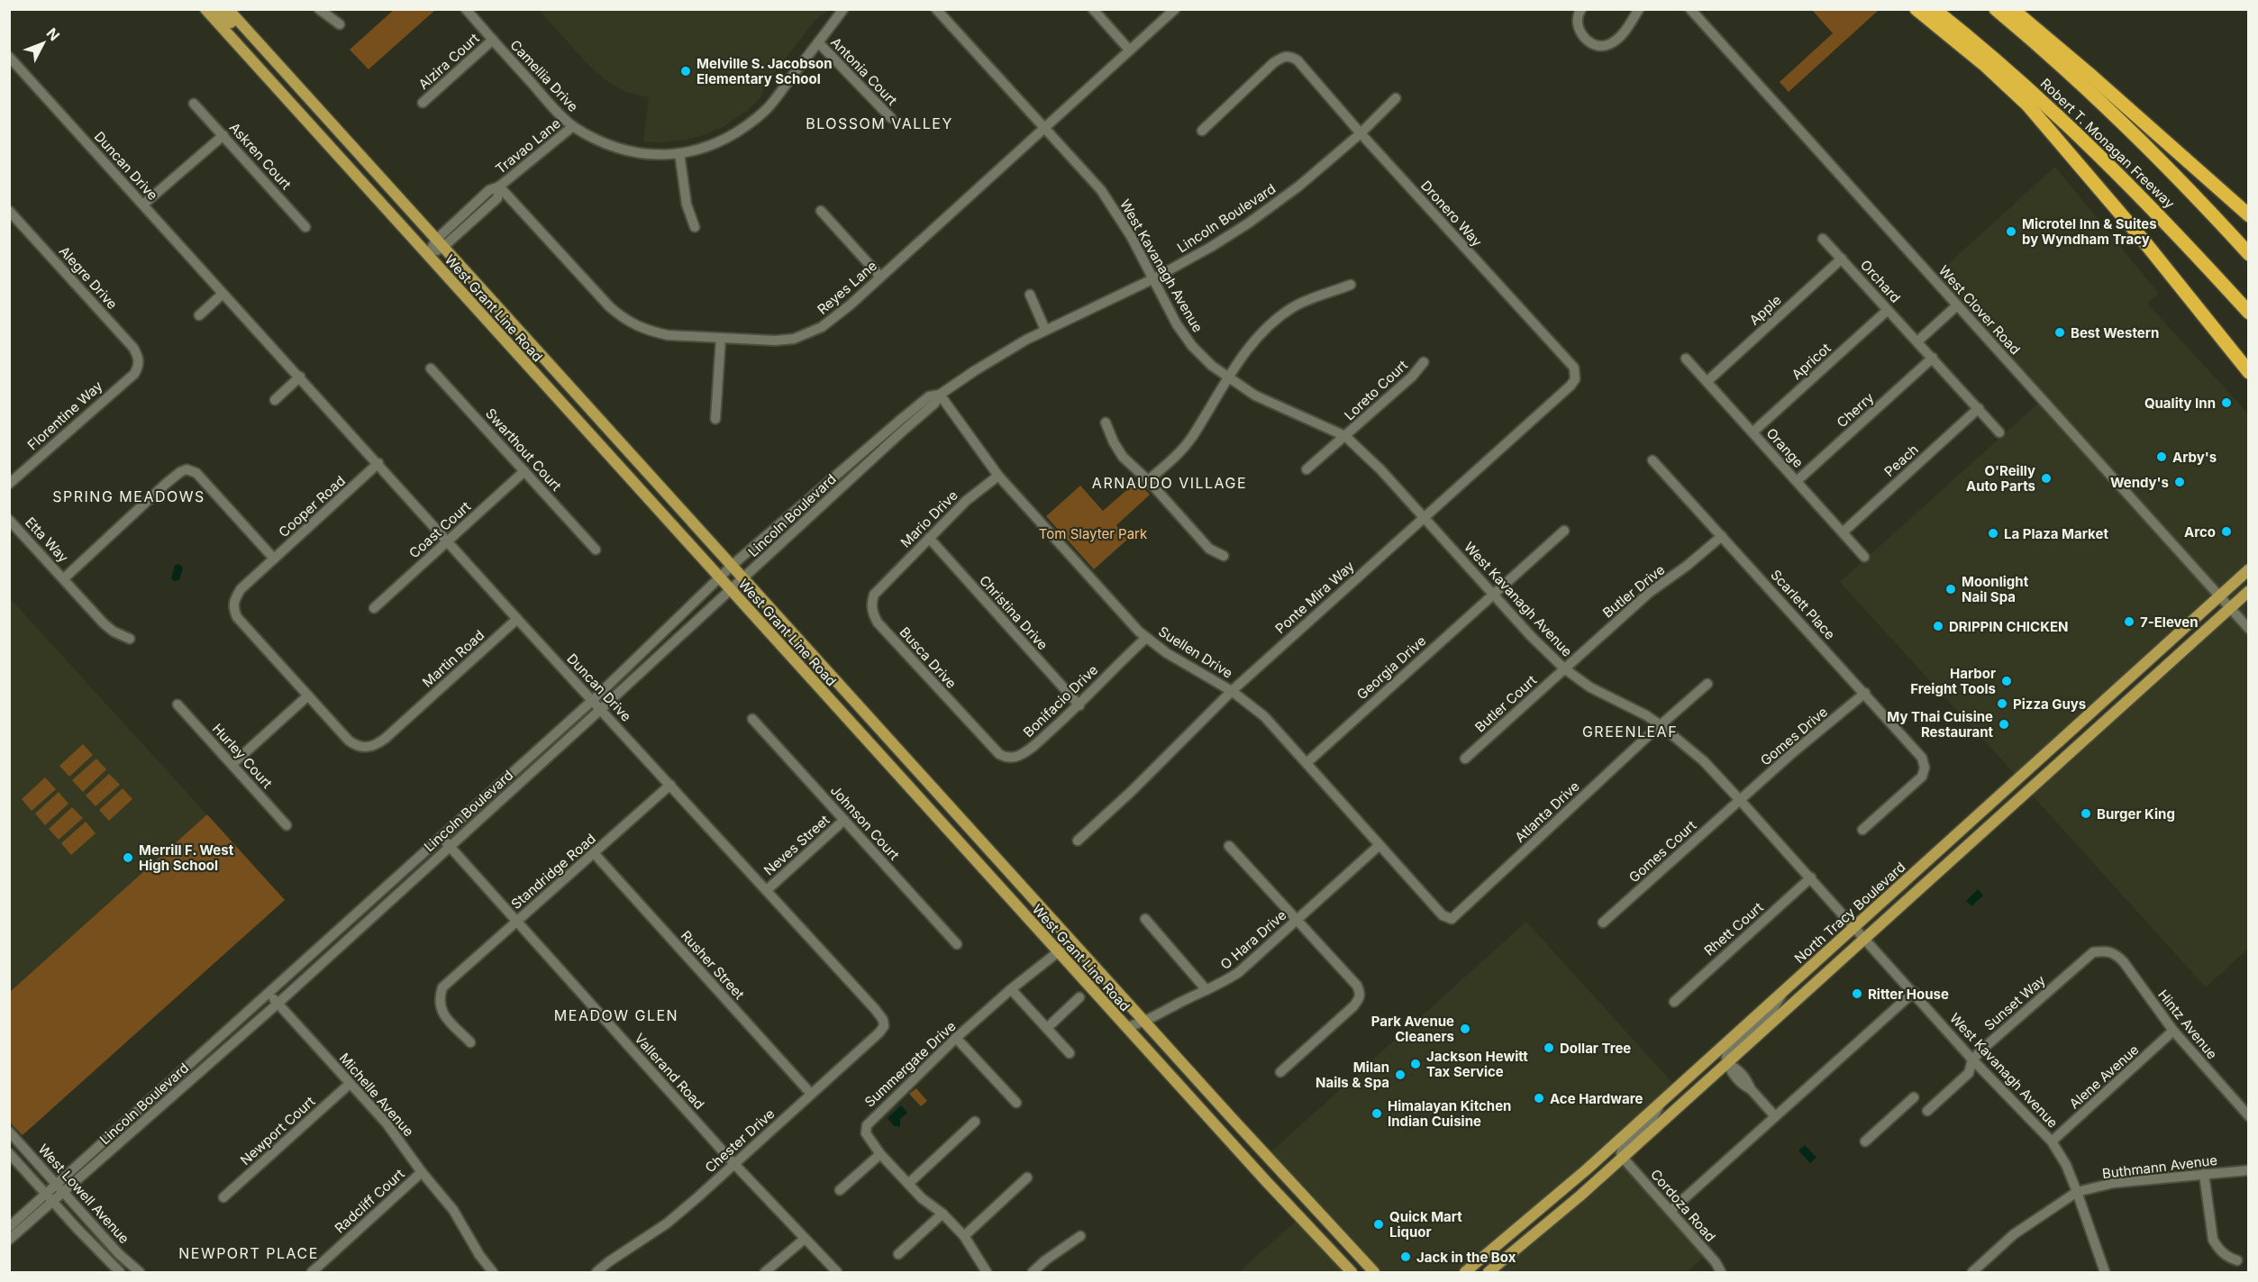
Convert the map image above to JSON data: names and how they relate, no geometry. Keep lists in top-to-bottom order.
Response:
{
  "streets": {
    "highway": ["Robert T. Monagan Freeway"],
    "main road": ["West Grant Line Road", "North Tracy Boulevard"],
    "street": [
      "Alzira Court",
      "Antonia Court",
      "Camellia Drive",
      "Travao Lane",
      "Askren Court",
      "Duncan Drive",
      "Dronero Way",
      "Lincoln Boulevard",
      "West Kavanagh Avenue",
      "Alegre Drive",
      "Orchard",
      "Reyes Lane",
      "Apple",
      "West Clover Road",
      "Apricot",
      "Loreto Court",
      "Cherry",
      "Florentine Way",
      "Orange",
      "Swarthout Court",
      "Peach",
      "Cooper Road",
      "Mario Drive",
      "Coast Court",
      "Etta Way",
      "Butler Drive",
      "Ponte Mira Way",
      "Scarlett Place",
      "Christina Drive",
      "Suellen Drive",
      "Busca Drive",
      "Martin Road",
      "Georgia Drive",
      "Bonifacio Drive",
      "Butler Court",
      "Gomes Drive",
      "Hurley Court",
      "Atlanta Drive",
      "Johnson Court",
      "Neves Street",
      "Gomes Court",
      "Standridge Road",
      "Rhett Court",
      "O Hara Drive",
      "Rusher Street",
      "Sunset Way",
      "Hintz Avenue",
      "Summergate Drive",
      "Vallerand Road",
      "Alene Avenue",
      "Michelle Avenue",
      "Newport Court",
      "Chester Drive",
      "Buthmann Avenue",
      "West Lowell Avenue",
      "Radcliff Court",
      "Cordoza Road"
    ]
  },
  "crossings": [
    ["Alzira Court", "Camellia Drive"],
    ["Antonia Court", "Camellia Drive"],
    ["Camellia Drive", "Travao Lane"],
    ["Travao Lane", "Reyes Lane"],
    ["Travao Lane", "West Grant Line Road"],
    ["Duncan Drive", "Lincoln Boulevard"],
    ["Duncan Drive", "Cooper Road"],
    ["Duncan Drive", "Coast Court"],
    ["Duncan Drive", "Martin Road"],
    ["Duncan Drive", "Neves Street"],
    ["Duncan Drive", "Standridge Road"],
    ["Duncan Drive", "Chester Drive"],
    ["Dronero Way", "Lincoln Boulevard"],
    ["Dronero Way", "Ponte Mira Way"],
    ["Lincoln Boulevard", "West Kavanagh Avenue"],
    ["Lincoln Boulevard", "West Grant Line Road"],
    ["Lincoln Boulevard", "Suellen Drive"],
    ["Lincoln Boulevard", "Vallerand Road"],
    ["Lincoln Boulevard", "Michelle Avenue"],
    ["Lincoln Boulevard", "West Lowell Avenue"],
    ["West Kavanagh Avenue", "Reyes Lane"],
    ["West Kavanagh Avenue", "Loreto Court"],
    ["West Kavanagh Avenue", "Butler Drive"],
    ["West Kavanagh Avenue", "Ponte Mira Way"],
    ["West Kavanagh Avenue", "Georgia Drive"],
    ["West Kavanagh Avenue", "Butler Court"],
    ["West Kavanagh Avenue", "Gomes Drive"],
    ["West Kavanagh Avenue", "Atlanta Drive"],
    ["West Kavanagh Avenue", "Gomes Court"],
    ["West Kavanagh Avenue", "North Tracy Boulevard"],
    ["West Kavanagh Avenue", "Rhett Court"],
    ["West Kavanagh Avenue", "Sunset Way"],
    ["West Kavanagh Avenue", "Alene Avenue"],
    ["West Kavanagh Avenue", "Buthmann Avenue"],
    ["Alegre Drive", "Florentine Way"],
    ["Orchard", "Apple"],
    ["Orchard", "Apricot"],
    ["Orchard", "Cherry"],
    ["Orchard", "Peach"],
    ["West Grant Line Road", "O Hara Drive"],
    ["West Grant Line Road", "Summergate Drive"],
    ["Apple", "Orange"],
    ["West Clover Road", "North Tracy Boulevard"],
    ["Apricot", "Orange"],
    ["Cherry", "Orange"],
    ["Orange", "Peach"],
    ["Swarthout Court", "Coast Court"],
    ["Cooper Road", "Martin Road"],
    ["Mario Drive", "Christina Drive"],
    ["Mario Drive", "Suellen Drive"],
    ["Mario Drive", "Busca Drive"],
    ["Butler Drive", "Scarlett Place"],
    ["Butler Drive", "Butler Court"],
    ["Ponte Mira Way", "Suellen Drive"],
    ["Scarlett Place", "Gomes Drive"],
    ["Christina Drive", "Bonifacio Drive"],
    ["Suellen Drive", "Georgia Drive"],
    ["Suellen Drive", "Bonifacio Drive"],
    ["Suellen Drive", "Atlanta Drive"],
    ["Suellen Drive", "O Hara Drive"],
    ["Busca Drive", "Bonifacio Drive"],
    ["Gomes Drive", "Gomes Court"],
    ["Johnson Court", "Neves Street"],
    ["Standridge Road", "Rusher Street"],
    ["Standridge Road", "Vallerand Road"],
    ["Rusher Street", "Chester Drive"],
    ["Sunset Way", "Hintz Avenue"],
    ["Hintz Avenue", "Alene Avenue"],
    ["Vallerand Road", "Chester Drive"],
    ["Michelle Avenue", "Newport Court"],
    ["Michelle Avenue", "Radcliff Court"]
  ],
  "districts": [
    "BLOSSOM VALLEY",
    "ARNAUDO VILLAGE",
    "SPRING MEADOWS",
    "GREENLEAF",
    "MEADOW GLEN",
    "NEWPORT PLACE"
  ],
  "parks": ["Tom Slayter Park"],
  "places": [
    "Melville S. Jacobson Elementary School",
    "Microtel Inn & Suites by Wyndham Tracy",
    "Best Western",
    "Quality Inn",
    "Arby's",
    "O'Reilly Auto Parts",
    "Wendy's",
    "Arco",
    "La Plaza Market",
    "Moonlight Nail Spa",
    "7-Eleven",
    "DRIPPIN CHICKEN",
    "Harbor Freight Tools",
    "Pizza Guys",
    "My Thai Cuisine Restaurant",
    "Burger King",
    "Merrill F. West High School",
    "Ritter House",
    "Park Avenue Cleaners",
    "Dollar Tree",
    "Jackson Hewitt Tax Service",
    "Milan Nails & Spa",
    "Ace Hardware",
    "Himalayan Kitchen Indian Cuisine",
    "Quick Mart Liquor",
    "Jack in the Box"
  ],
  "north": "top right"
}
